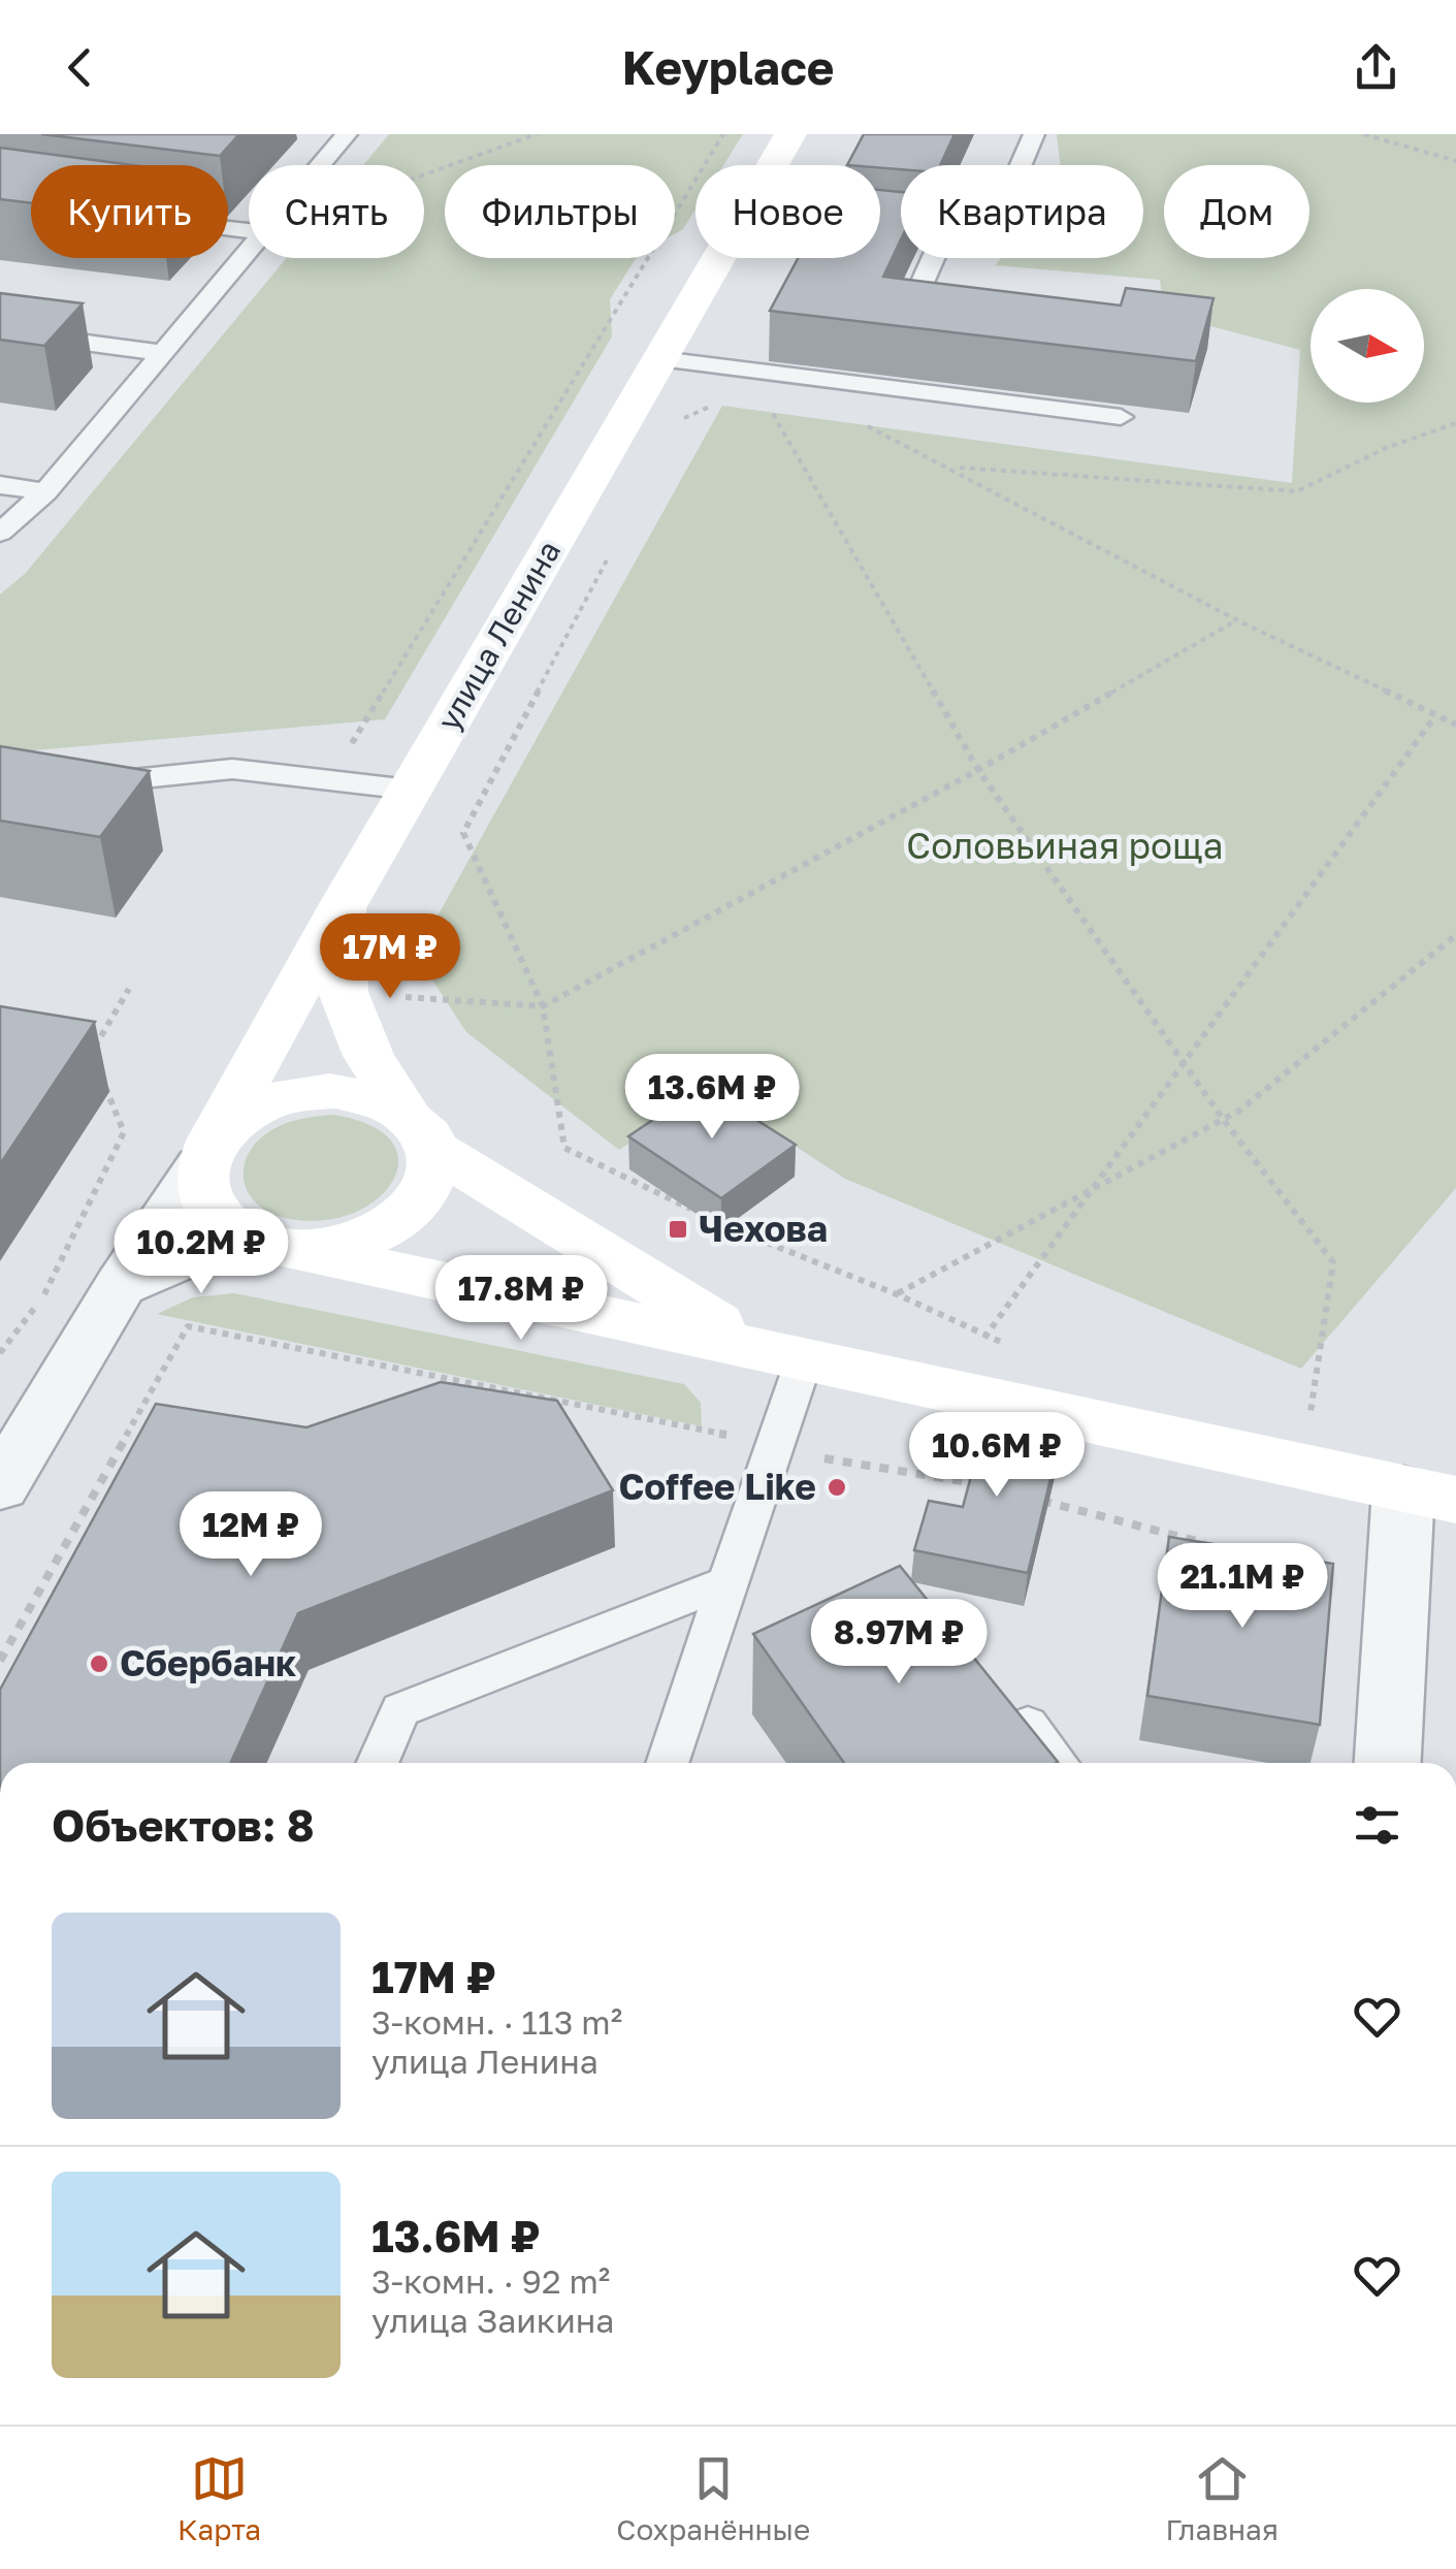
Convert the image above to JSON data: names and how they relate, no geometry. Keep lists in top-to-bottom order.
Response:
{
  "streets": {
    "main road": ["улица Ленина"]
  },
  "parks": ["Соловьиная роща"],
  "places": {
    "transit": ["Чехова"],
    "other": ["Coffee Like", "Сбербанк"]
  },
  "north": "right",
  "page": {
    "header": "Keyplace",
    "chip": [
      "Купить",
      "Снять",
      "Фильтры",
      "Новое",
      "Квартира",
      "Дом"
    ],
    "price": [
      "17M ₽",
      "13.6M ₽",
      "10.2M ₽",
      "17.8M ₽",
      "10.6M ₽",
      "12M ₽",
      "21.1M ₽",
      "8.97M ₽"
    ],
    "heading": "Объектов: 8",
    "list": [
      {
        "name": "17M ₽",
        "note": "3-комн. · 113 m² · улица Ленина"
      },
      {
        "name": "13.6M ₽",
        "note": "3-комн. · 92 m² · улица Заикина"
      }
    ],
    "tabs": ["Карта", "Сохранённые", "Главная"]
  }
}
